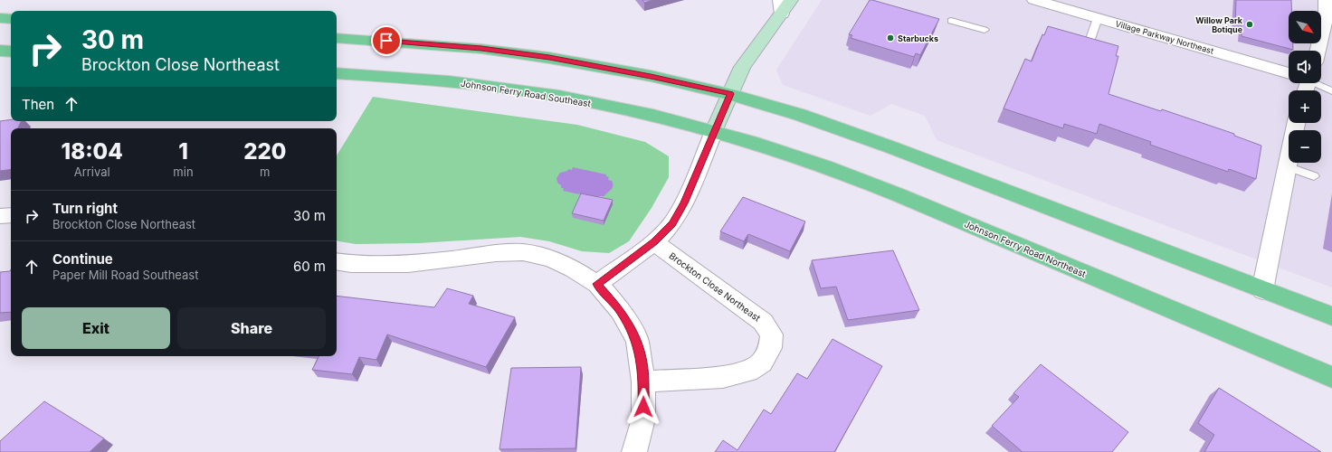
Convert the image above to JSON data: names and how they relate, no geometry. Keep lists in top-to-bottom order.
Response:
{
  "streets": {
    "main road": ["Johnson Ferry Road Southeast", "Johnson Ferry Road Northeast"],
    "street": ["Village Parkway Northeast", "Brockton Close Northeast"]
  },
  "crossings": [
    ["Johnson Ferry Road Southeast", "Johnson Ferry Road Northeast"]
  ],
  "places": ["Willow Park Botique", "Starbucks"],
  "north": "bottom right",
  "page": {
    "map_buttons": ["+", "−"],
    "turn": ["30 m", "Brockton Close Northeast"],
    "then": "Then",
    "eta": [
      "18:04",
      "Arrival",
      "1",
      "min",
      "220",
      "m"
    ],
    "list": [
      {
        "name": "Turn right",
        "note": "Brockton Close Northeast",
        "value": "30 m"
      },
      {
        "name": "Continue",
        "note": "Paper Mill Road Southeast",
        "value": "60 m"
      }
    ],
    "buttons": ["Exit", "Share"]
  }
}
